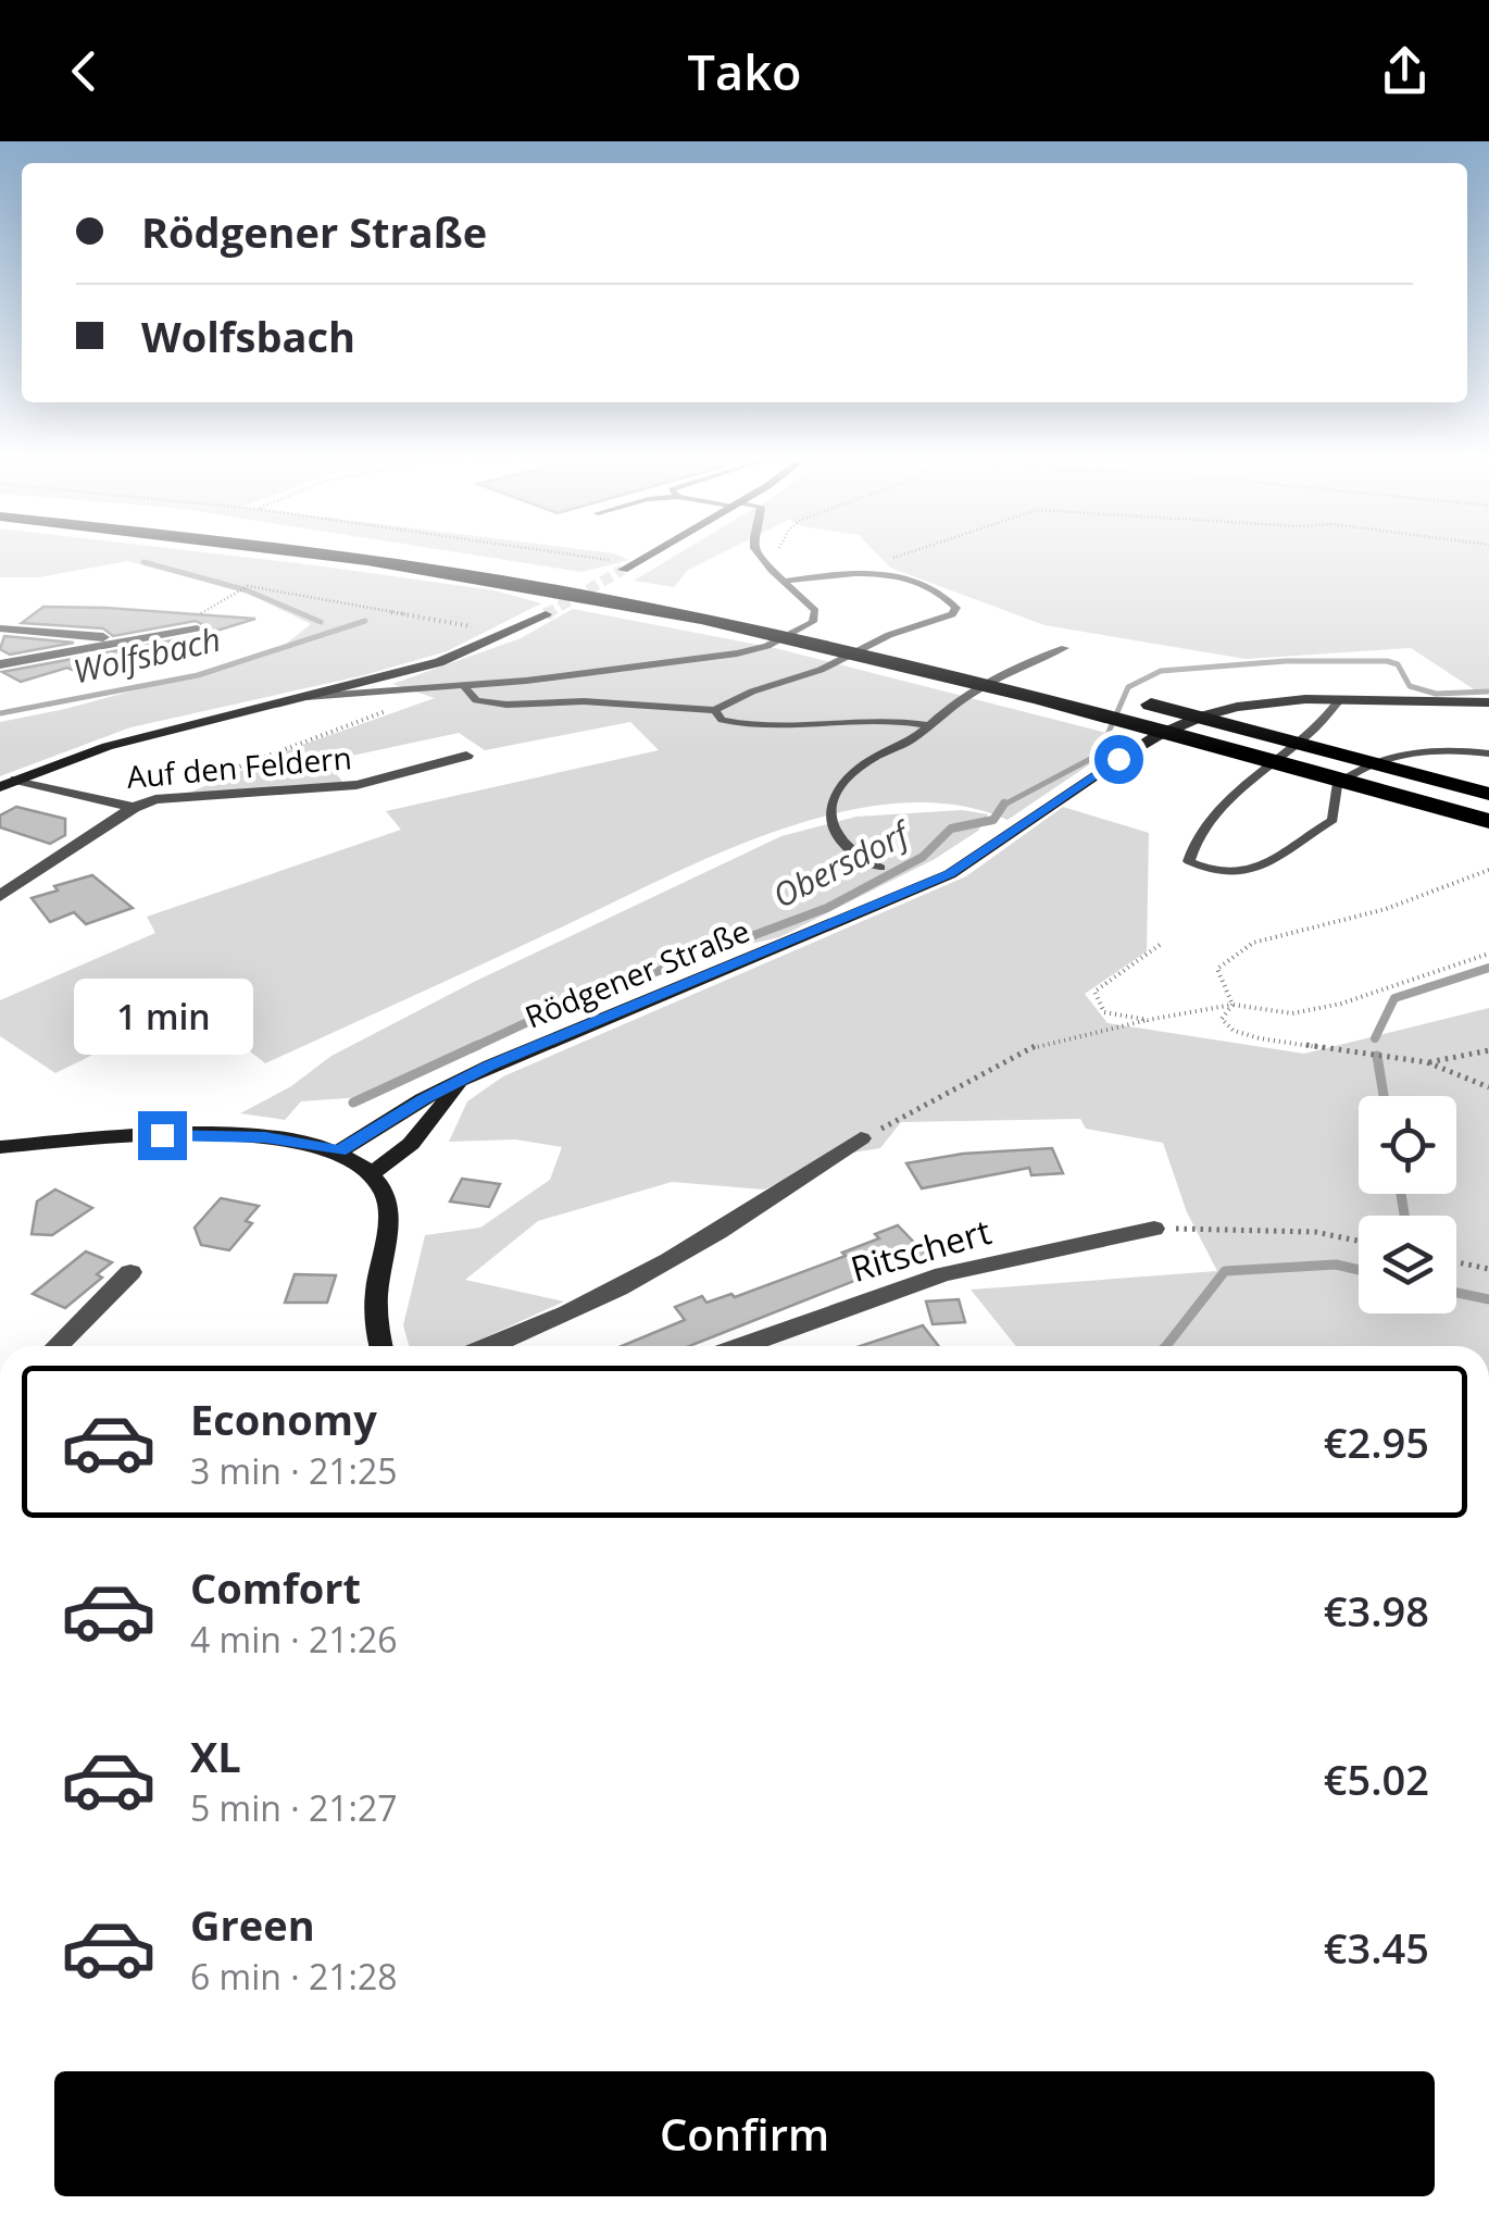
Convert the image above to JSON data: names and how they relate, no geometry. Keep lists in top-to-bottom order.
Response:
{
  "streets": {
    "main road": ["Rödgener Straße"],
    "street": ["Auf den Feldern", "Ritschert"]
  },
  "water": ["Wolfsbach", "Obersdorf"],
  "page": {
    "header": "Tako",
    "banner": ["Rödgener Straße", "Wolfsbach"],
    "bubble": "1 min",
    "list": [
      {
        "name": "Economy",
        "note": "3 min · 21:25",
        "value": "€2.95"
      },
      {
        "name": "Comfort",
        "note": "4 min · 21:26",
        "value": "€3.98"
      },
      {
        "name": "XL",
        "note": "5 min · 21:27",
        "value": "€5.02"
      },
      {
        "name": "Green",
        "note": "6 min · 21:28",
        "value": "€3.45"
      }
    ],
    "buttons": "Confirm"
  }
}
